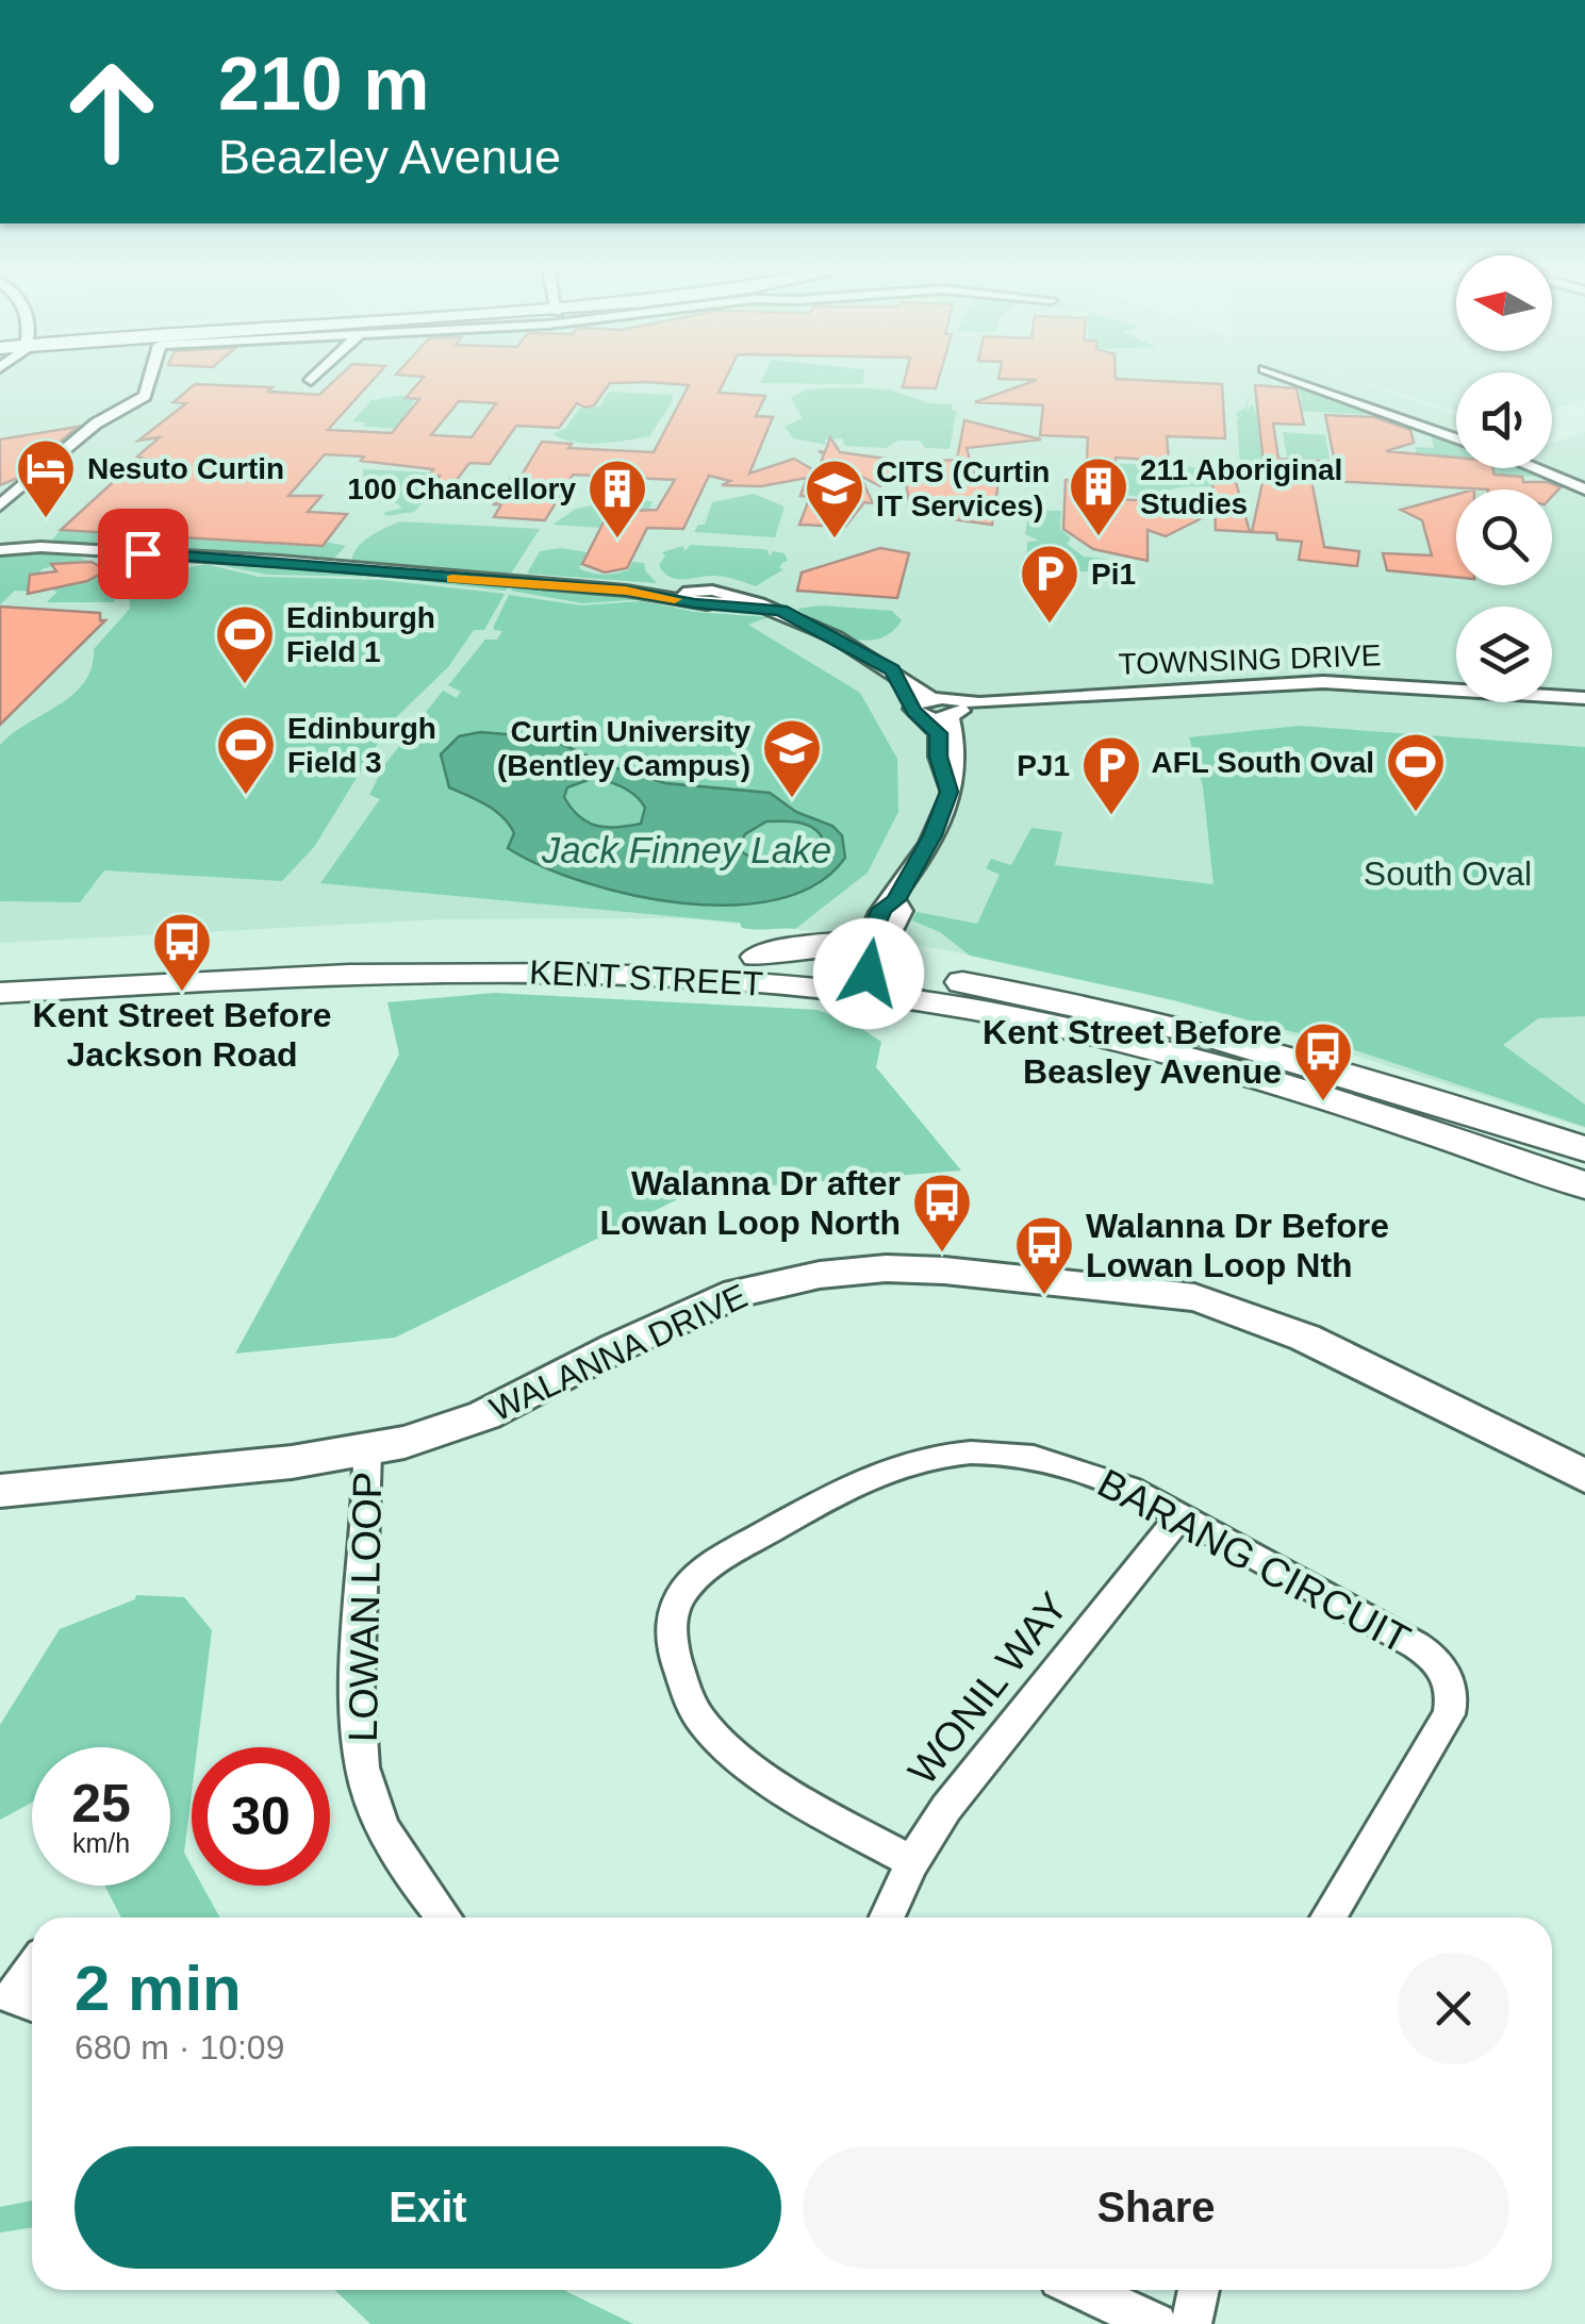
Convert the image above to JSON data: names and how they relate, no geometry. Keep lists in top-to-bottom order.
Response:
{
  "streets": {
    "main road": ["KENT STREET"],
    "street": [
      "TOWNSING DRIVE",
      "WALANNA DRIVE",
      "BARANG CIRCUIT",
      "LOWAN LOOP",
      "WONIL WAY"
    ]
  },
  "crossings": [
    ["WALANNA DRIVE", "LOWAN LOOP"],
    ["BARANG CIRCUIT", "WONIL WAY"]
  ],
  "water": ["Jack Finney Lake"],
  "parks": ["South Oval"],
  "places": {
    "hotel": ["Nesuto Curtin"],
    "building": ["211 Aboriginal Studies", "100 Chancellory"],
    "school or university": ["CITS (Curtin IT Services)", "Curtin University (Bentley Campus)"],
    "parking": ["Pi1", "PJ1"],
    "sports": ["Edinburgh Field 1", "Edinburgh Field 3", "AFL South Oval"],
    "bus stop": [
      "Kent Street Before Jackson Road",
      "Kent Street Before Beasley Avenue",
      "Walanna Dr after Lowan Loop North",
      "Walanna Dr Before Lowan Loop Nth"
    ]
  },
  "north": "left",
  "page": {
    "turn": ["210 m", "Beazley Avenue"],
    "speed": "25 km/h",
    "limit": "30",
    "heading": ["2 min", "680 m · 10:09"],
    "buttons": ["Exit", "Share"]
  }
}
